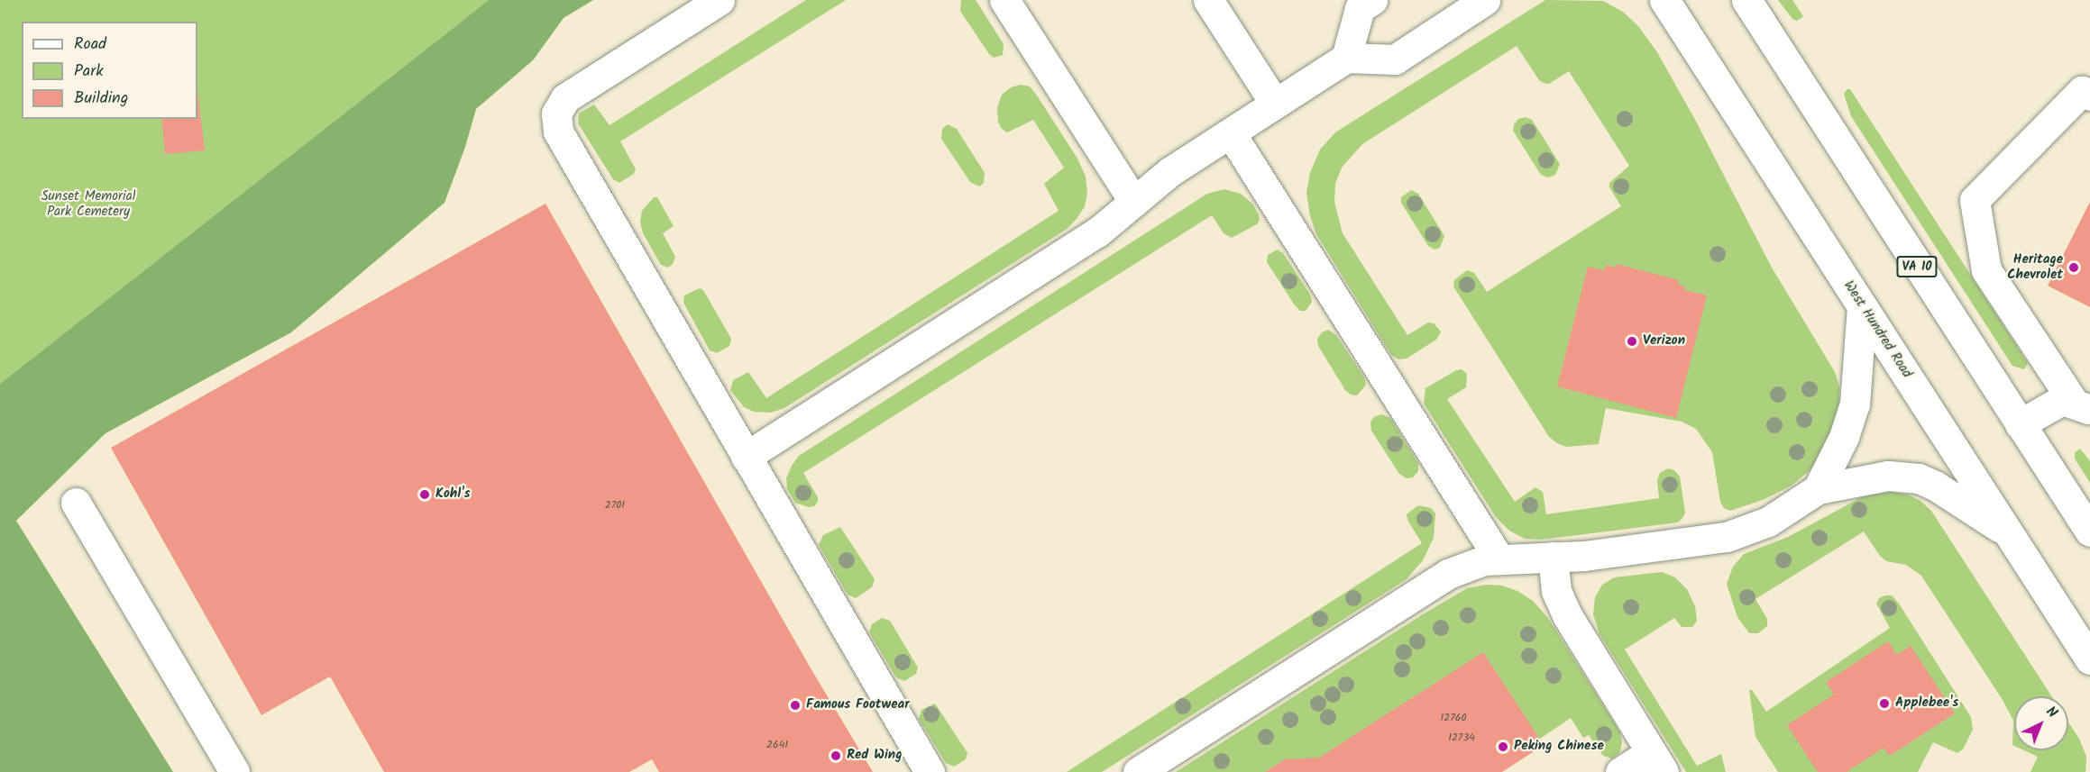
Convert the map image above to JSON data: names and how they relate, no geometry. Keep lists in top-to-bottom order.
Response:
{
  "streets": {
    "main road": ["VA 10", "West Hundred Road"]
  },
  "parks": ["Sunset Memorial Park Cemetery"],
  "places": [
    "Heritage Chevrolet",
    "Verizon",
    "Kohl's",
    "Applebee's",
    "Famous Footwear",
    "Peking Chinese",
    "Red Wing"
  ],
  "house_numbers": [
    "2701",
    "12760",
    "12734",
    "2641"
  ],
  "legend": ["Road", "Park", "Building"],
  "north": "top right"
}
